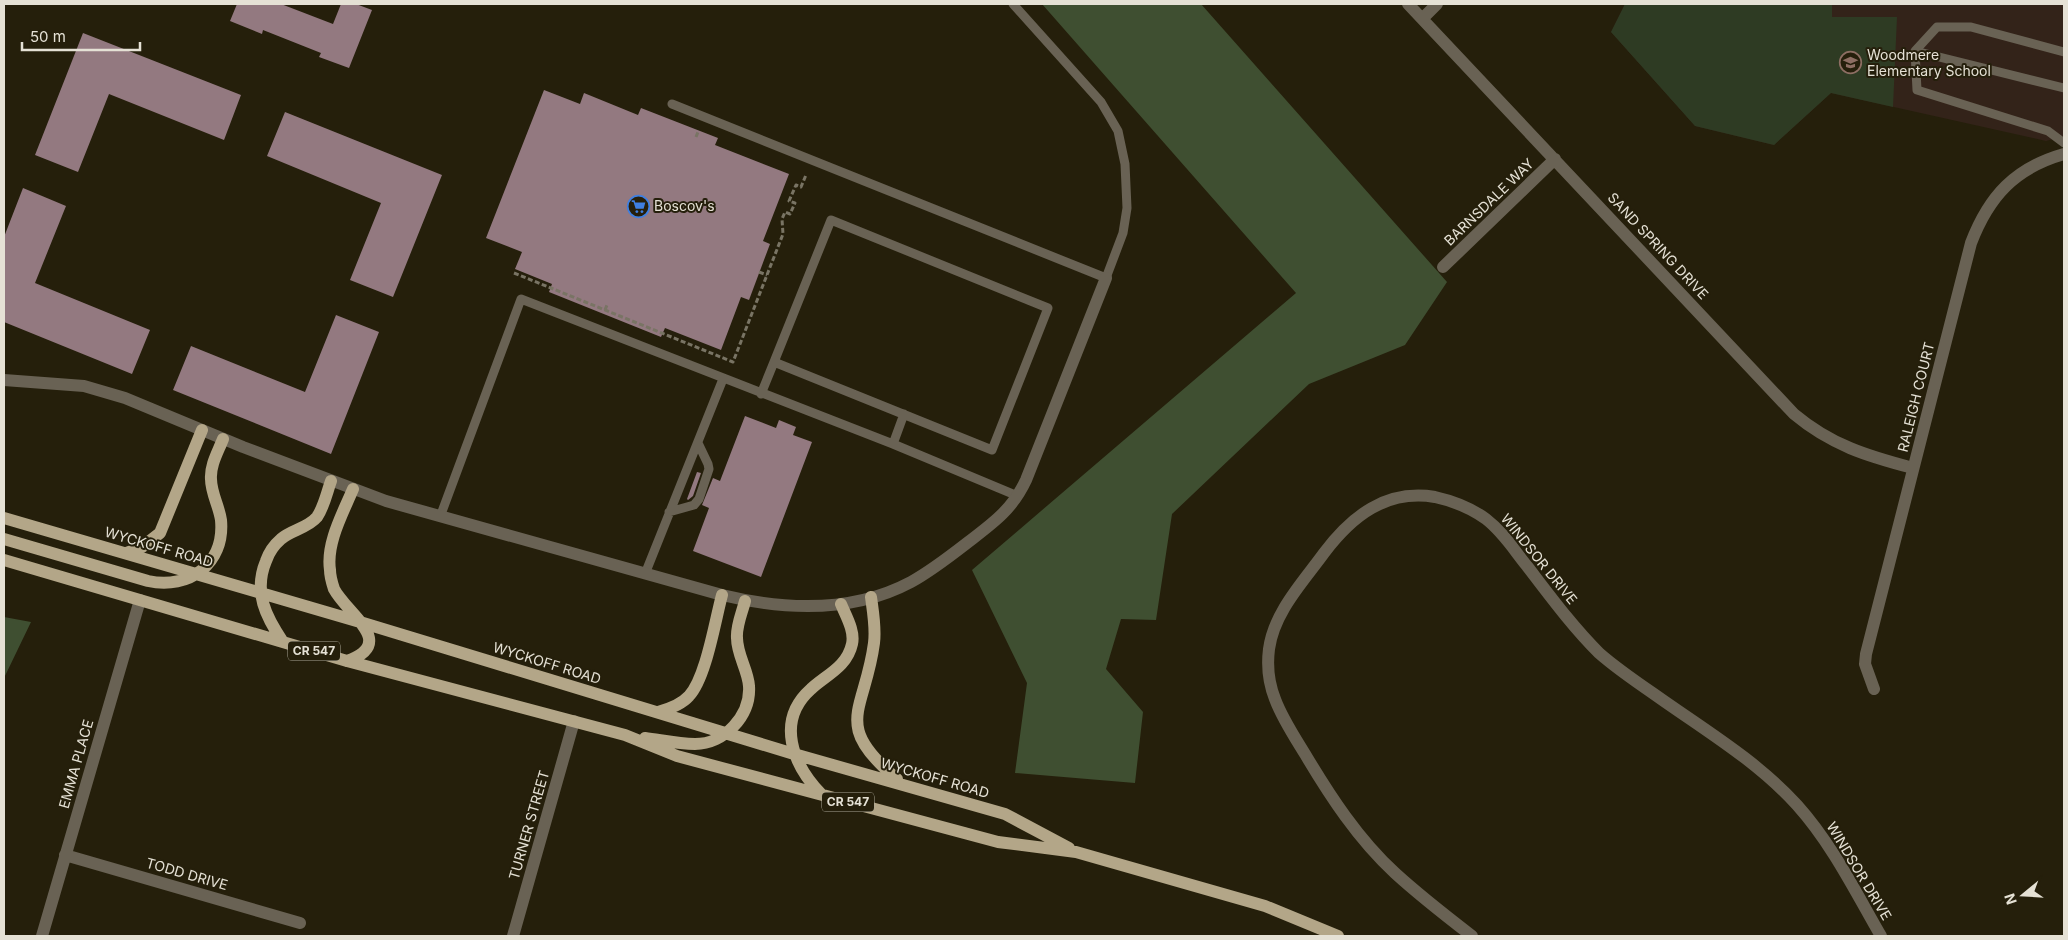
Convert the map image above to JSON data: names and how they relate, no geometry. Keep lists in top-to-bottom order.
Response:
{
  "streets": {
    "main road": ["WYCKOFF ROAD", "CR 547"],
    "street": [
      "BARNSDALE WAY",
      "SAND SPRING DRIVE",
      "RALEIGH COURT",
      "WINDSOR DRIVE",
      "EMMA PLACE",
      "TURNER STREET",
      "TODD DRIVE"
    ]
  },
  "crossings": [
    ["BARNSDALE WAY", "SAND SPRING DRIVE"],
    ["SAND SPRING DRIVE", "RALEIGH COURT"],
    ["WYCKOFF ROAD", "EMMA PLACE"],
    ["WYCKOFF ROAD", "TURNER STREET"],
    ["EMMA PLACE", "TODD DRIVE"]
  ],
  "places": {
    "school or university": ["Woodmere Elementary School"],
    "supermarket": ["Boscov's"]
  },
  "scale_bar": "50 m",
  "north": "left"
}
